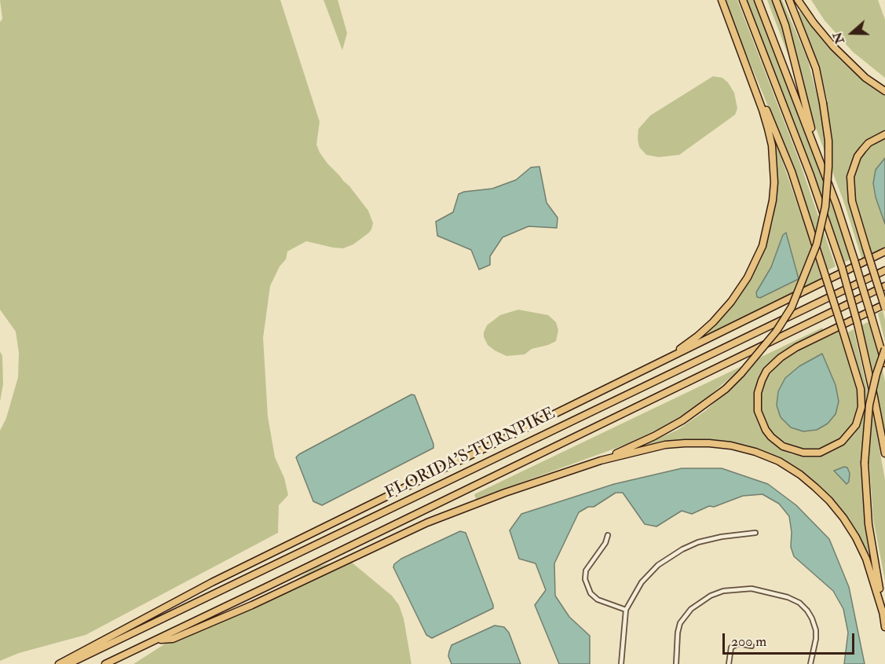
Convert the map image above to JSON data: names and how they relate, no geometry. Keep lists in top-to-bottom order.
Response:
{
  "streets": {
    "highway": ["FLORIDA'S TURNPIKE"]
  },
  "scale_bar": "200 m",
  "north": "left"
}
